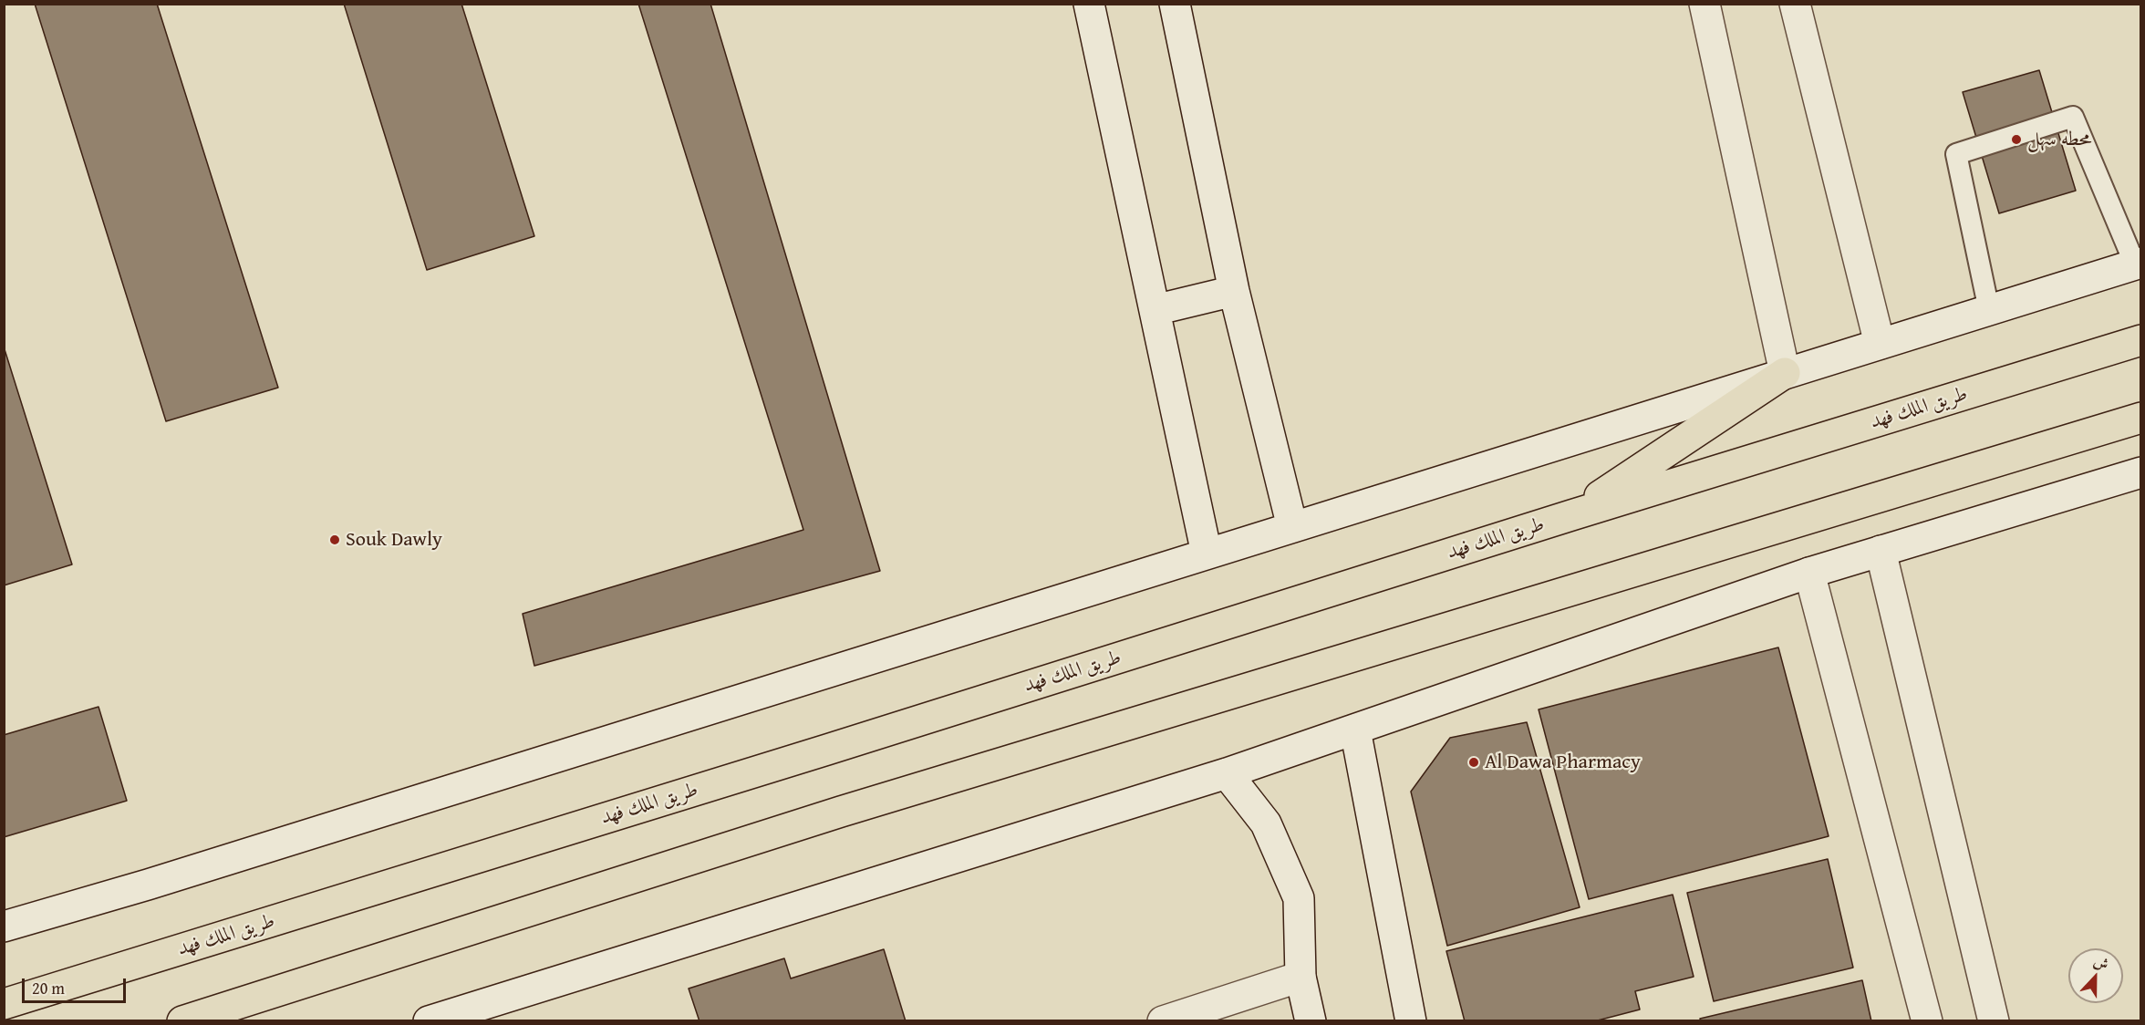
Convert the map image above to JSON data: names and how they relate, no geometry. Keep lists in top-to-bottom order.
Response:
{
  "streets": {
    "highway": ["طريق الملك فهد"]
  },
  "places": ["محطه سهل", "Souk Dawly", "Al Dawa Pharmacy"],
  "scale_bar": "20 m",
  "north": "top"
}
